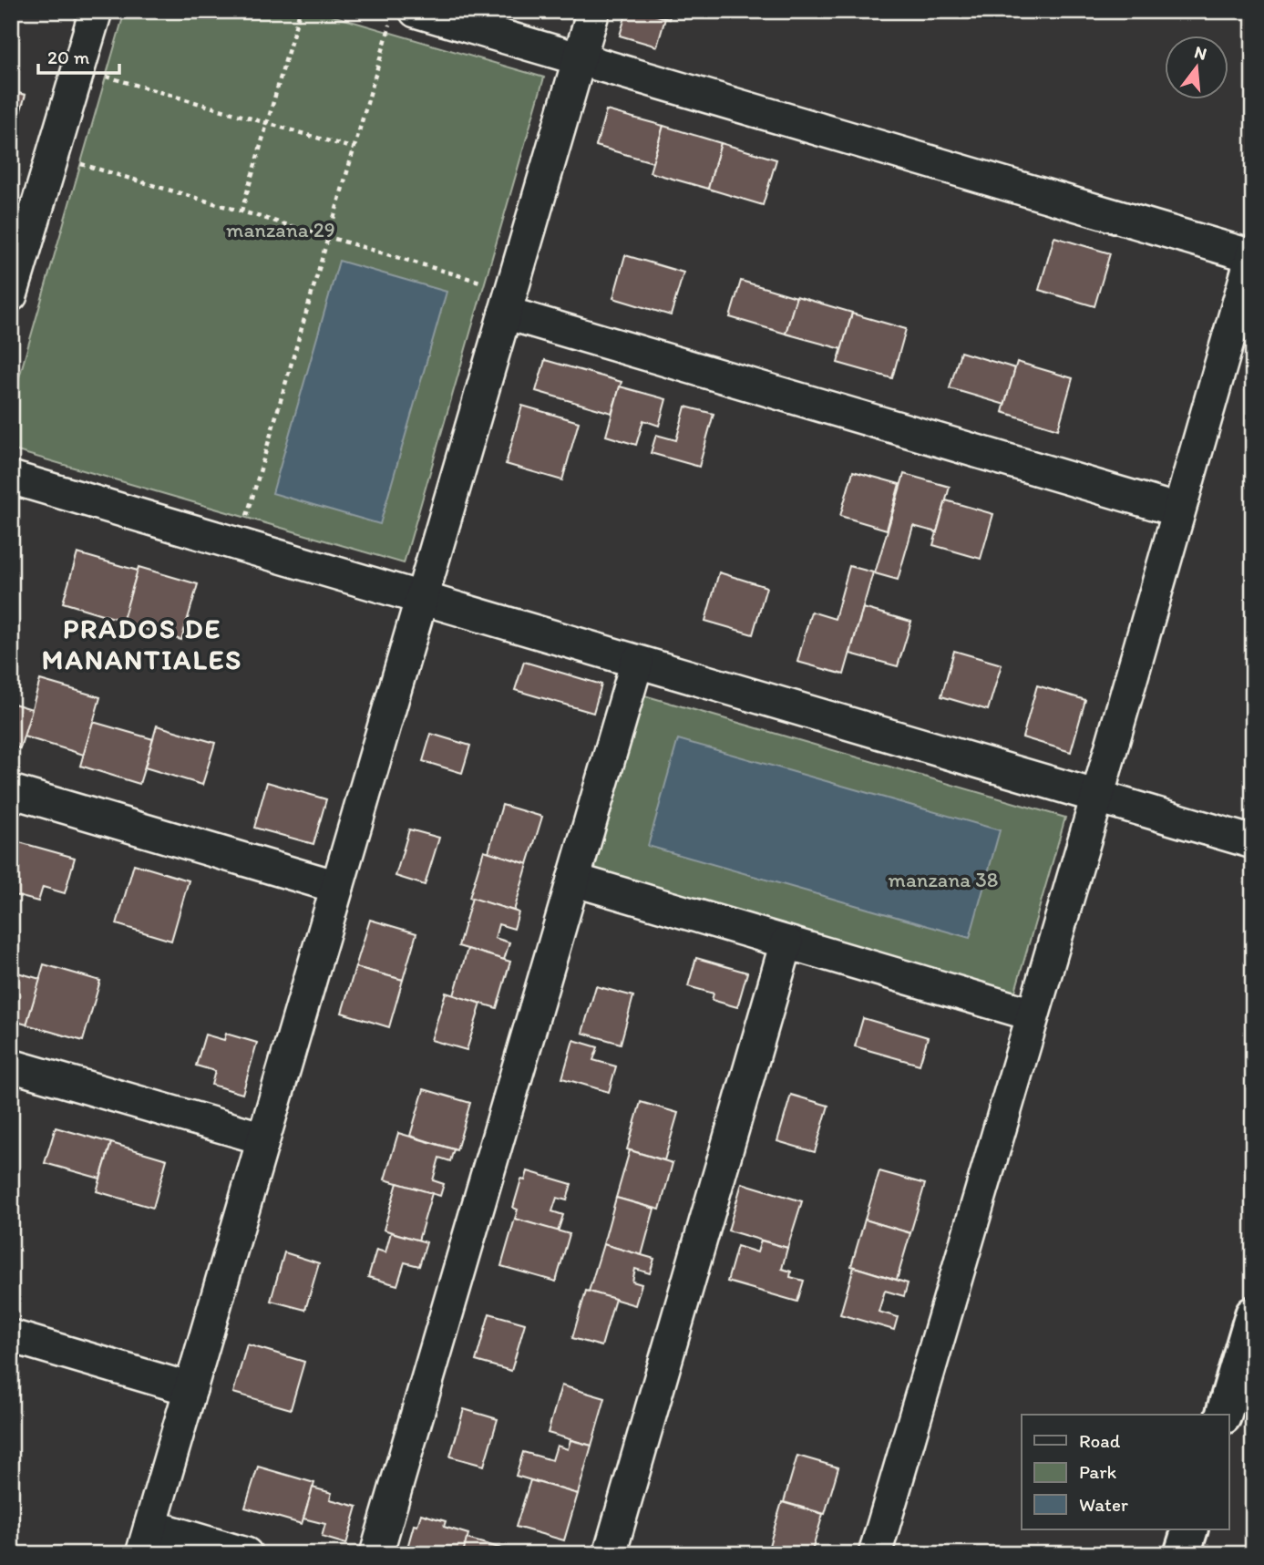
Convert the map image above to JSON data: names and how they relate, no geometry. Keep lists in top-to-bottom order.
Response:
{
  "districts": ["PRADOS DE MANANTIALES"],
  "parks": ["manzana 29", "manzana 38"],
  "legend": ["Road", "Park", "Water"],
  "scale_bar": "20 m",
  "north": "top"
}
